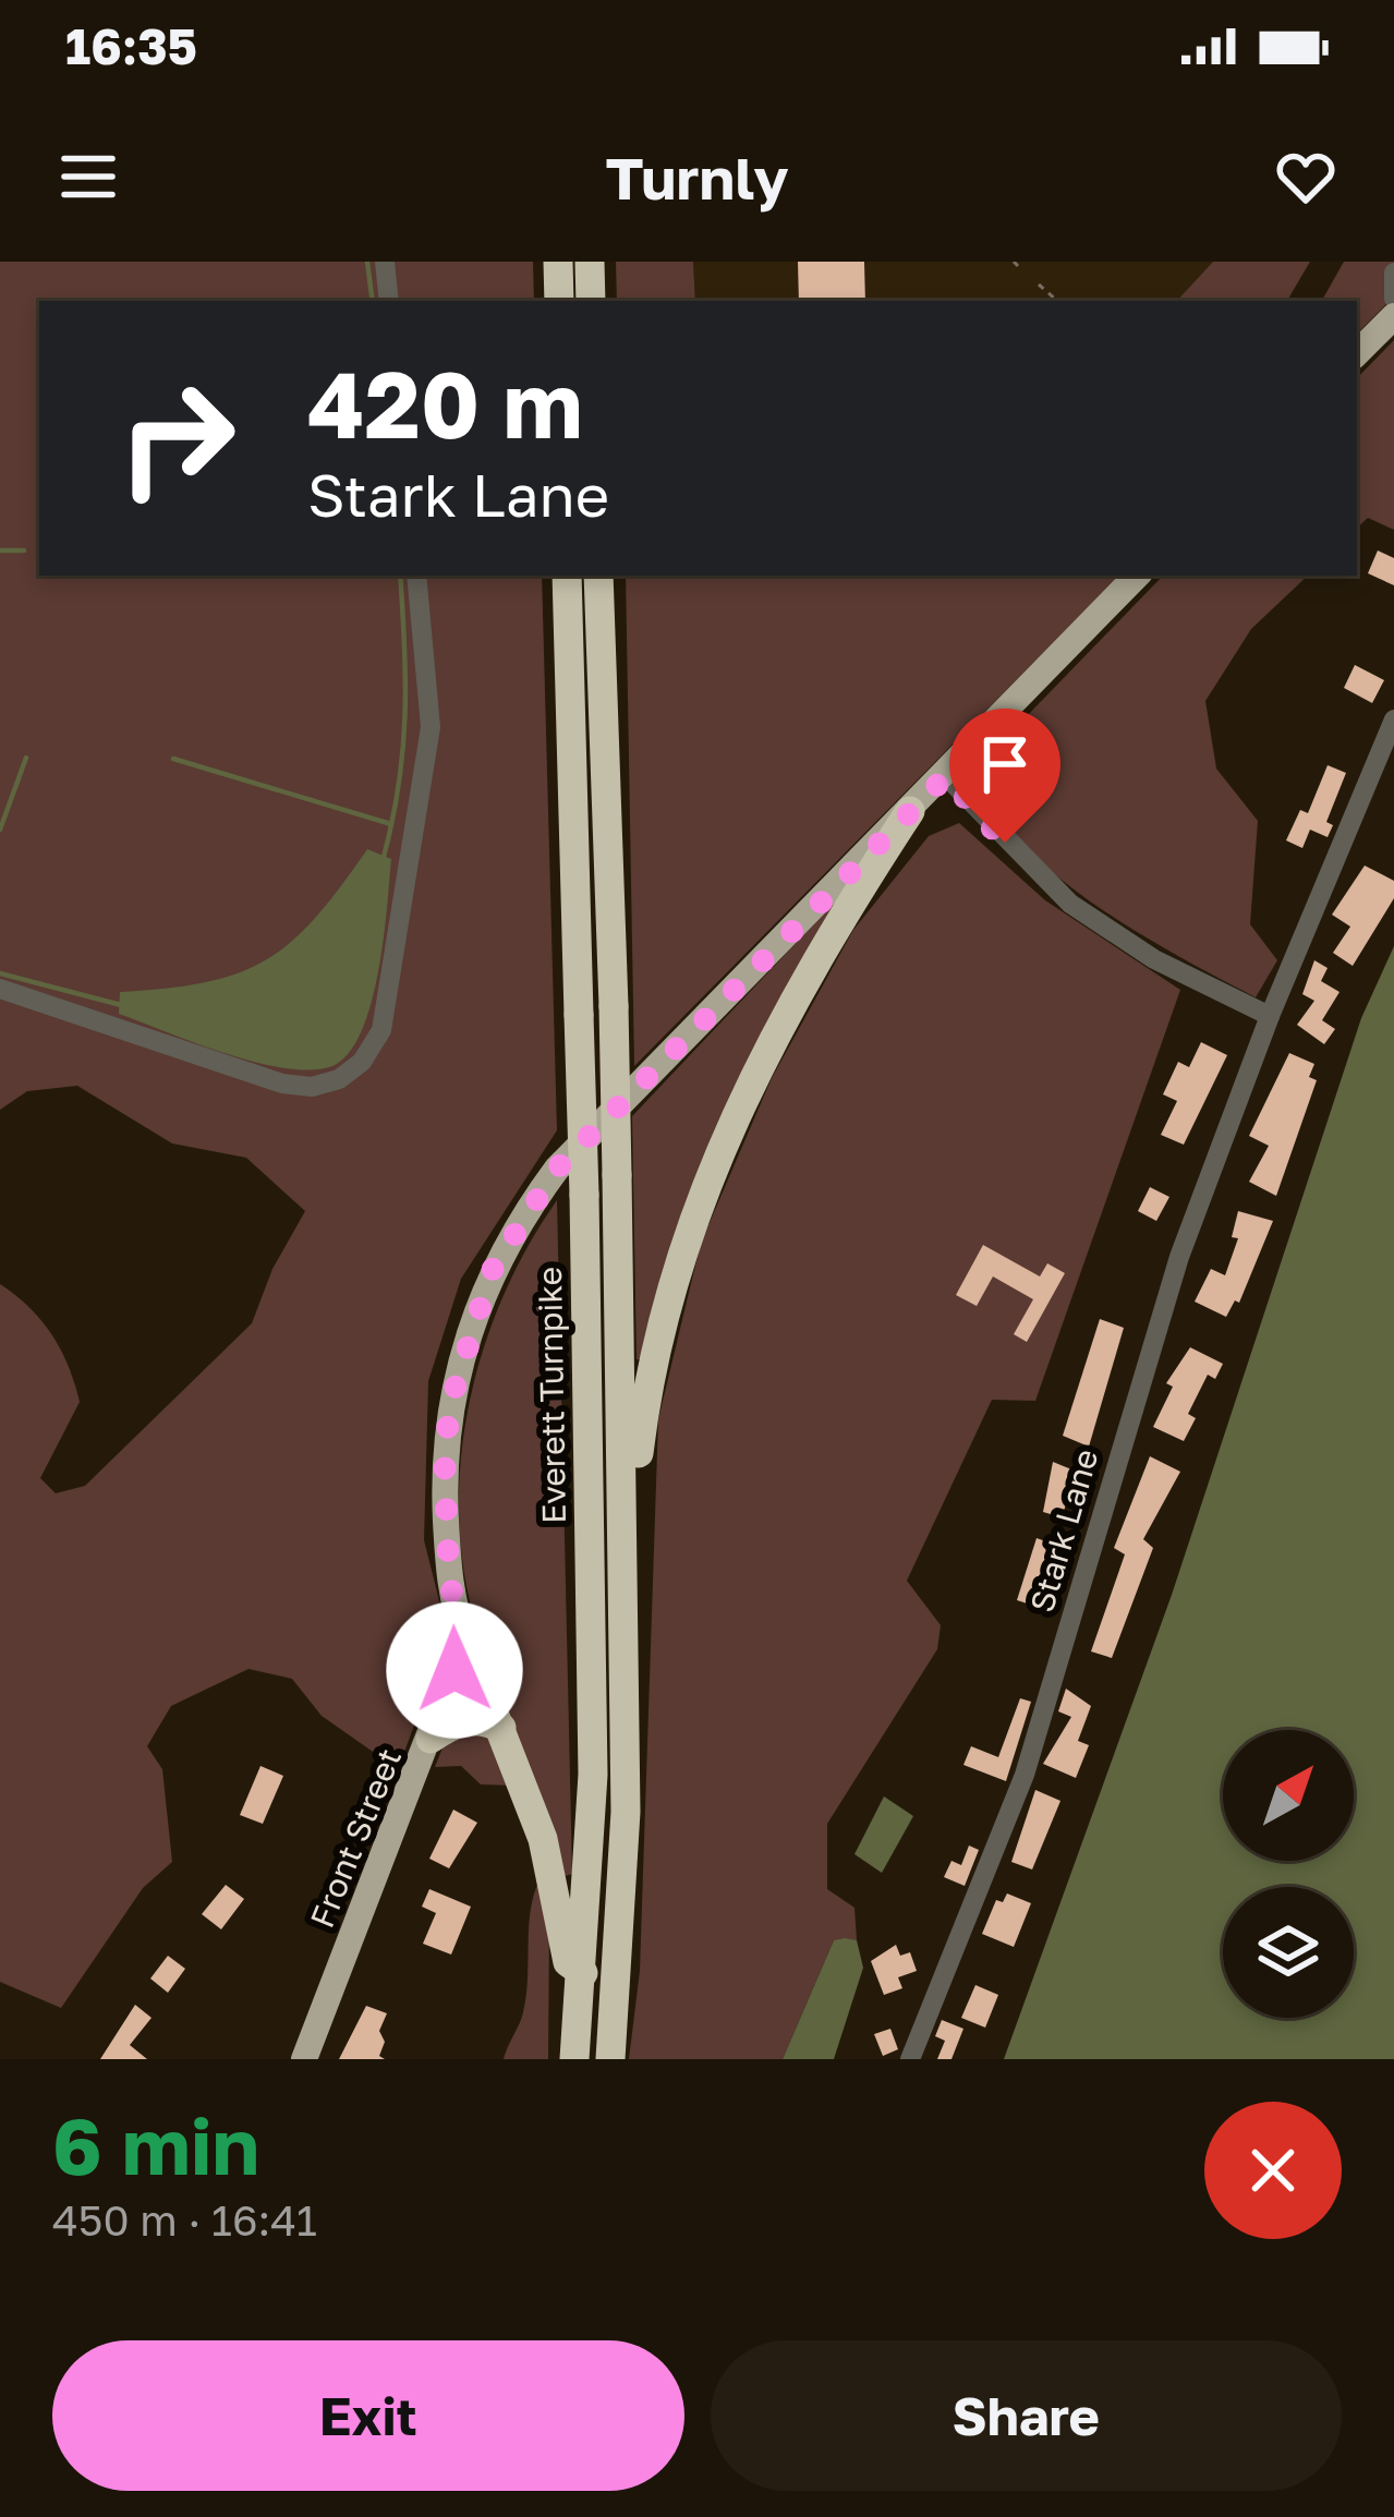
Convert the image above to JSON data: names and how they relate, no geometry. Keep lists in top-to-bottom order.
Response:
{
  "streets": {
    "highway": ["Everett Turnpike"],
    "main road": ["Front Street"],
    "street": ["Stark Lane"]
  },
  "north": "top right",
  "page": {
    "status": "16:35",
    "header": "Turnly",
    "turn": ["420 m", "Stark Lane"],
    "heading": ["6 min", "450 m · 16:41"],
    "buttons": ["Exit", "Share"]
  }
}
